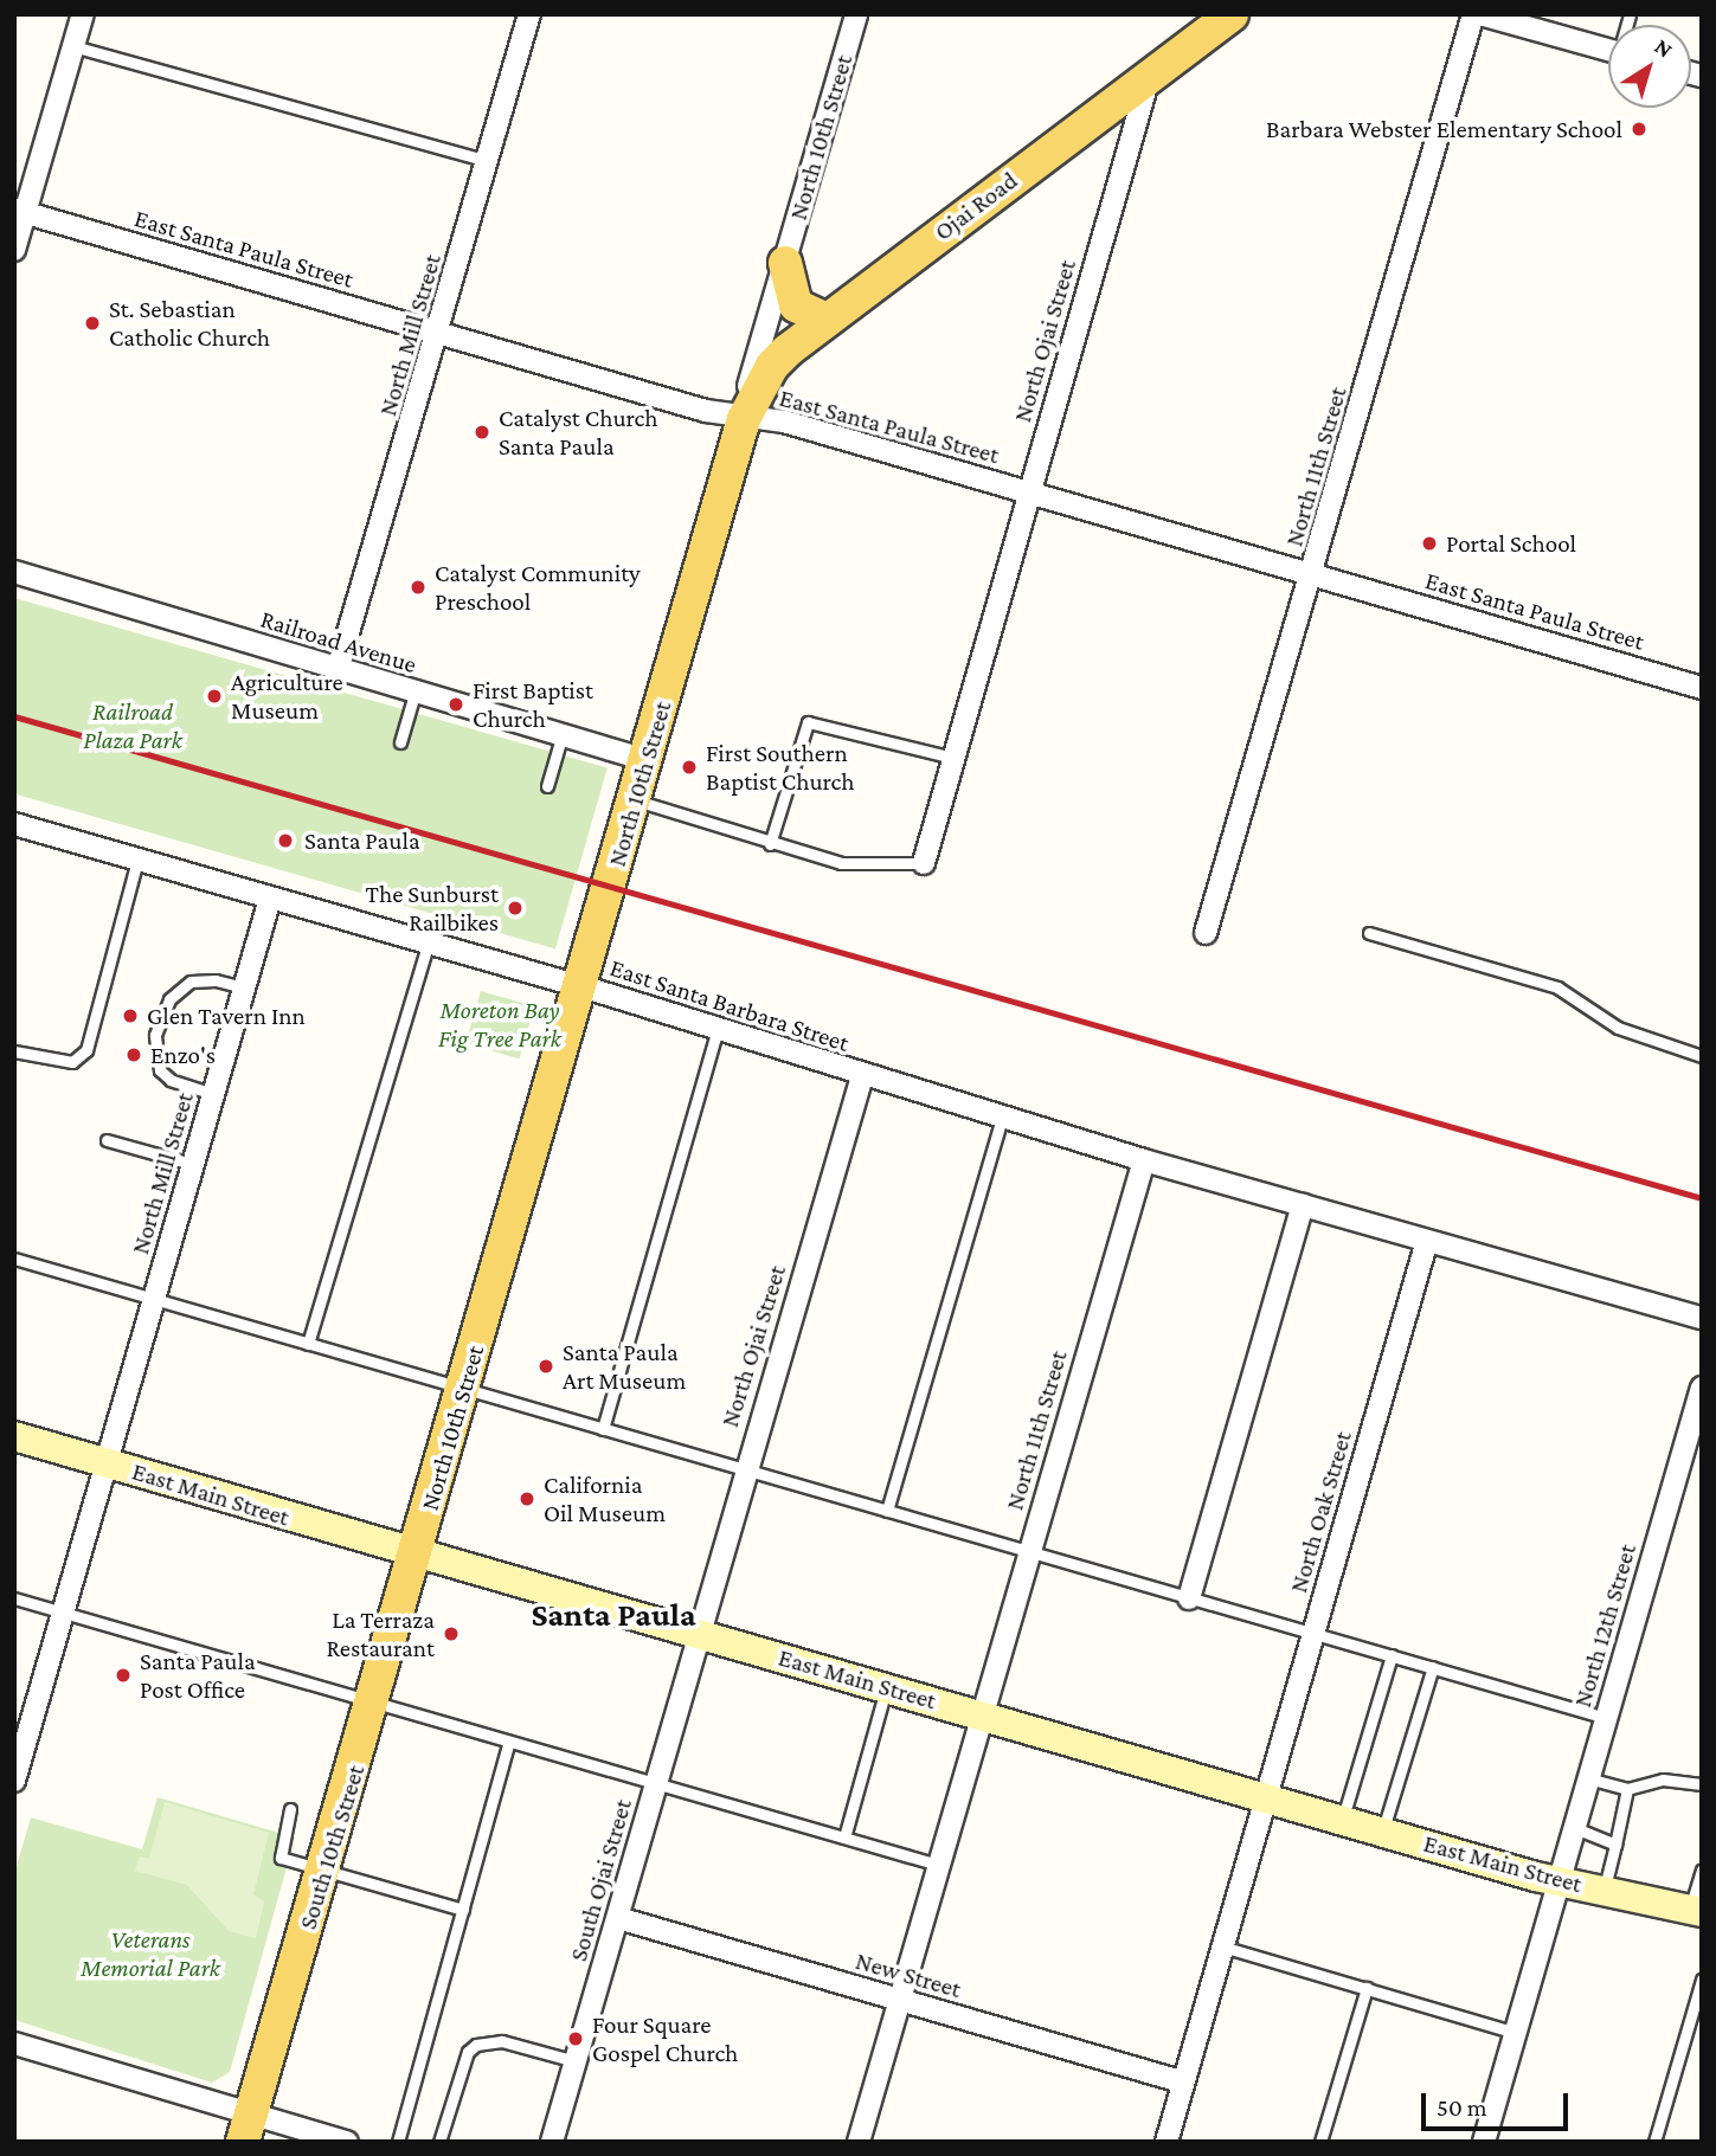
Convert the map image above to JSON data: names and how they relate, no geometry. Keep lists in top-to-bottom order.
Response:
{
  "streets": {
    "main road": ["North 10th Street", "Ojai Road", "South 10th Street"],
    "street": [
      "East Santa Paula Street",
      "North Mill Street",
      "North Ojai Street",
      "North 11th Street",
      "Railroad Avenue",
      "East Santa Barbara Street",
      "East Main Street",
      "North Oak Street",
      "North 12th Street",
      "South Ojai Street",
      "New Street"
    ]
  },
  "crossings": [
    ["North 10th Street", "Ojai Road"],
    ["North 10th Street", "East Santa Paula Street"],
    ["North 10th Street", "Railroad Avenue"],
    ["North 10th Street", "East Santa Barbara Street"],
    ["North 10th Street", "East Main Street"],
    ["North 10th Street", "South 10th Street"],
    ["Ojai Road", "East Santa Paula Street"],
    ["Ojai Road", "North Ojai Street"],
    ["East Santa Paula Street", "North Mill Street"],
    ["East Santa Paula Street", "North Ojai Street"],
    ["East Santa Paula Street", "North 11th Street"],
    ["North Mill Street", "Railroad Avenue"],
    ["North Mill Street", "East Santa Barbara Street"],
    ["North Mill Street", "East Main Street"],
    ["North Ojai Street", "East Santa Barbara Street"],
    ["North Ojai Street", "East Main Street"],
    ["North Ojai Street", "South Ojai Street"],
    ["North 11th Street", "East Santa Barbara Street"],
    ["North 11th Street", "East Main Street"],
    ["North 11th Street", "New Street"],
    ["East Santa Barbara Street", "North Oak Street"],
    ["East Main Street", "North Oak Street"],
    ["East Main Street", "North 12th Street"],
    ["East Main Street", "South 10th Street"],
    ["East Main Street", "South Ojai Street"],
    ["North Oak Street", "New Street"],
    ["South Ojai Street", "New Street"]
  ],
  "districts": ["Santa Paula"],
  "parks": ["Railroad Plaza Park", "Moreton Bay Fig Tree Park", "Veterans Memorial Park"],
  "places": [
    "Barbara Webster Elementary School",
    "St. Sebastian Catholic Church",
    "Catalyst Church Santa Paula",
    "Portal School",
    "Catalyst Community Preschool",
    "Agriculture Museum",
    "First Baptist Church",
    "First Southern Baptist Church",
    "Santa Paula",
    "The Sunburst Railbikes",
    "Glen Tavern Inn",
    "Enzo's",
    "Santa Paula Art Museum",
    "California Oil Museum",
    "La Terraza Restaurant",
    "Santa Paula Post Office",
    "Four Square Gospel Church"
  ],
  "scale_bar": "50 m",
  "north": "top right"
}
